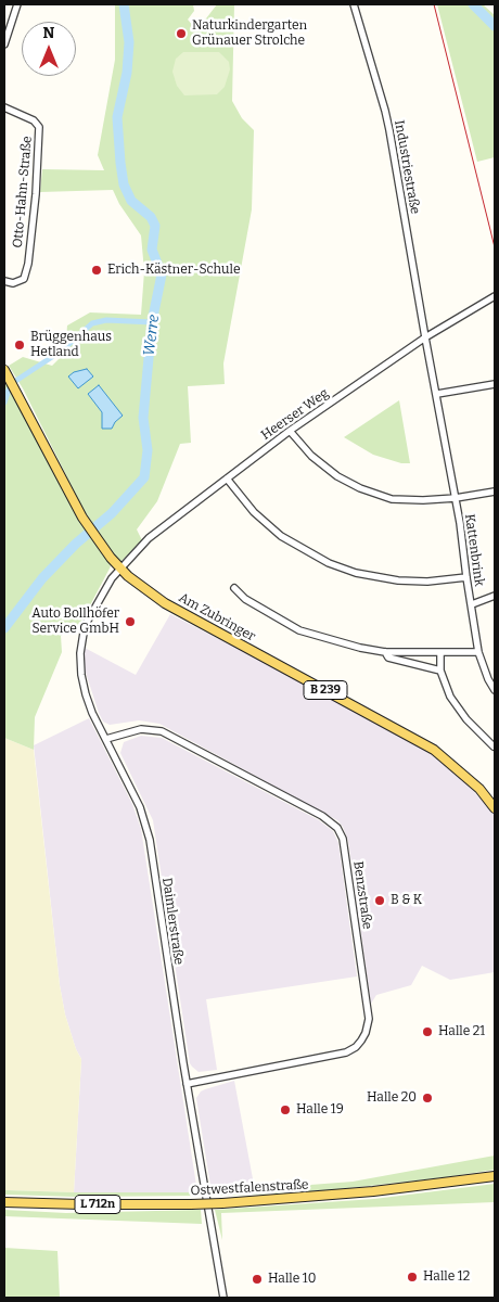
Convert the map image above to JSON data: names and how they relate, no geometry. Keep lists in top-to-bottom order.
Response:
{
  "streets": {
    "main road": [
      "Am Zubringer",
      "B 239",
      "Ostwestfalenstraße",
      "L 712n"
    ],
    "street": [
      "Industriestraße",
      "Otto-Hahn-Straße",
      "Heerser Weg",
      "Kattenbrink",
      "Benzstraße",
      "Daimlerstraße"
    ]
  },
  "crossings": [
    ["Industriestraße", "Heerser Weg"],
    ["Industriestraße", "Kattenbrink"],
    ["Heerser Weg", "Kattenbrink"],
    ["Heerser Weg", "Am Zubringer"],
    ["Heerser Weg", "Daimlerstraße"],
    ["Am Zubringer", "Daimlerstraße"],
    ["Benzstraße", "Daimlerstraße"]
  ],
  "water": ["Werre"],
  "places": [
    "Naturkindergarten Grünauer Strolche",
    "Erich-Kästner-Schule",
    "Brüggenhaus Hetland",
    "Auto Bollhöfer Service GmbH",
    "B & K",
    "Halle 21",
    "Halle 20",
    "Halle 19",
    "Halle 12",
    "Halle 10"
  ],
  "north": "top"
}
